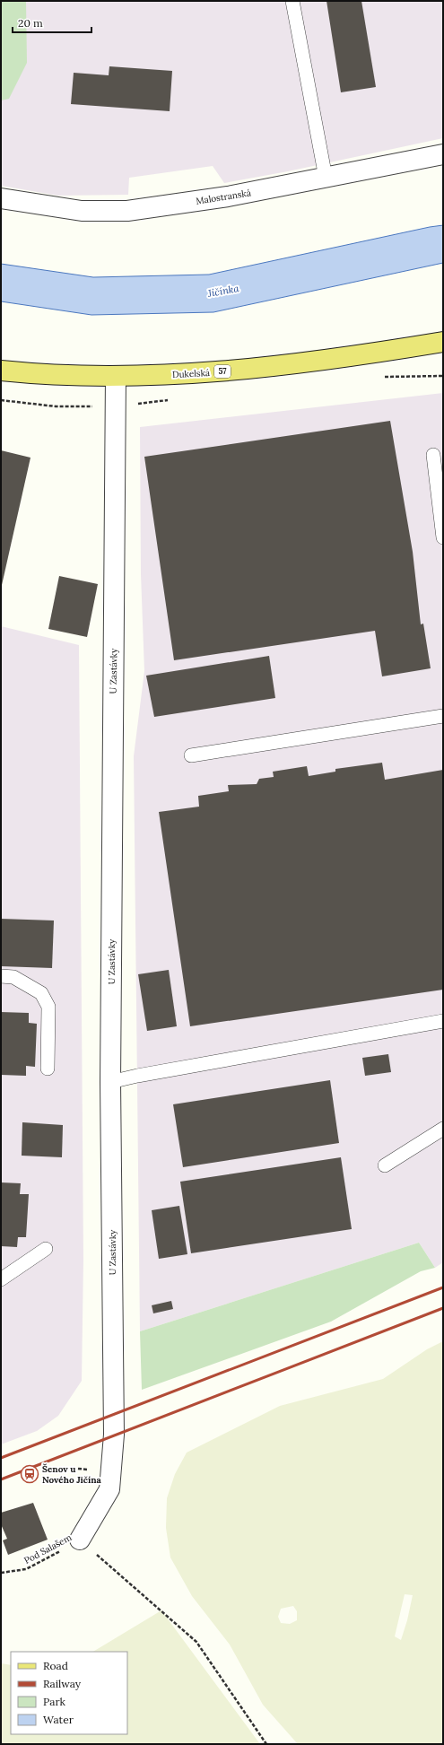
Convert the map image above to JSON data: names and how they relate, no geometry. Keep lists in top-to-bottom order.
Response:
{
  "streets": {
    "main road": ["57", "Dukelská"],
    "street": ["Malostranská", "U Zastávky"],
    "path": ["Pod Salašem"]
  },
  "crossings": [
    ["Dukelská", "U Zastávky"],
    ["U Zastávky", "Pod Salašem"]
  ],
  "water": ["Jičínka"],
  "places": {
    "station": ["Šenov u Nového Jičína"]
  },
  "legend": [
    "Road",
    "Railway",
    "Park",
    "Water"
  ],
  "scale_bar": "20 m"
}
